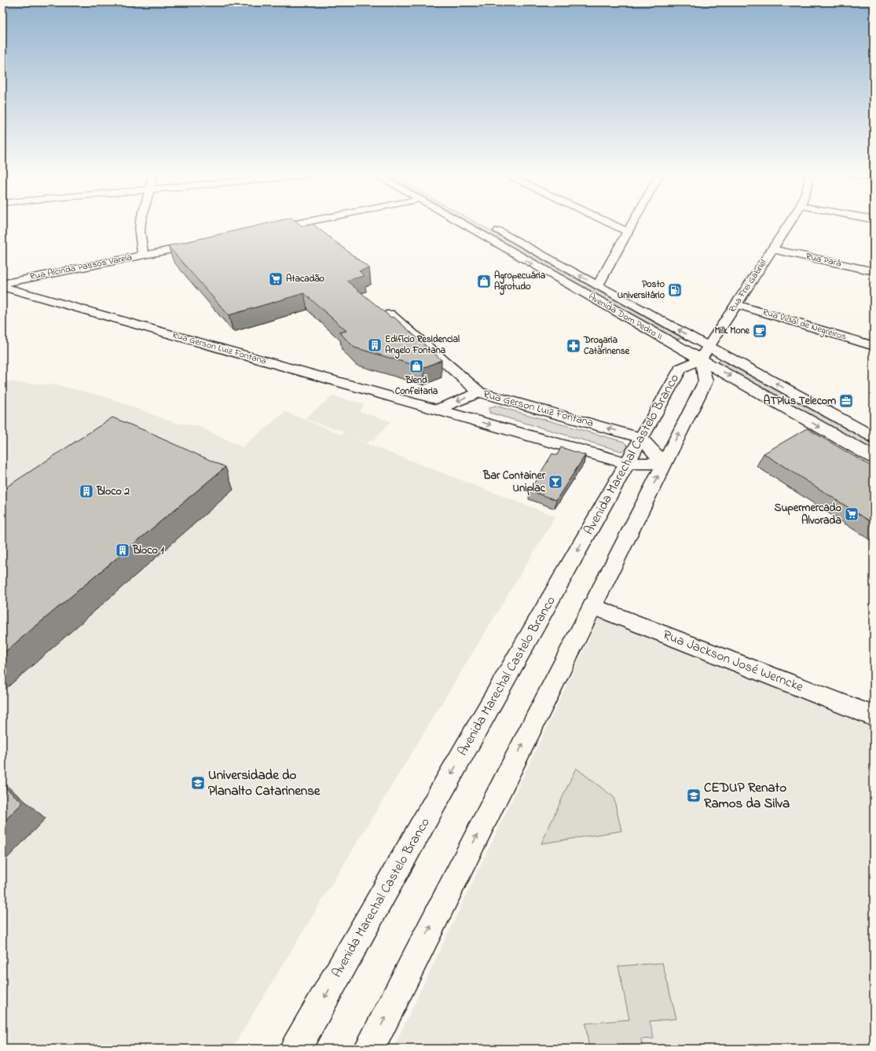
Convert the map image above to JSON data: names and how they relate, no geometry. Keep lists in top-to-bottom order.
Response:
{
  "streets": {
    "street": [
      "Rua Pará",
      "Rua Alcinda Passos Varela",
      "Rua Frei Gabriel",
      "Avenida Dom Pedro II",
      "Rua Vidal de Negreiros",
      "Rua Gerson Luiz Fontana",
      "Avenida Marechal Castelo Branco",
      "Rua Jackson José Werncke"
    ]
  },
  "crossings": [
    ["Rua Pará", "Rua Frei Gabriel"],
    ["Rua Frei Gabriel", "Avenida Dom Pedro II"],
    ["Rua Frei Gabriel", "Rua Vidal de Negreiros"],
    ["Rua Frei Gabriel", "Avenida Marechal Castelo Branco"],
    ["Avenida Dom Pedro II", "Avenida Marechal Castelo Branco"],
    ["Rua Gerson Luiz Fontana", "Avenida Marechal Castelo Branco"]
  ],
  "places": {
    "supermarket": ["Atacadão", "Supermercado Alvorada"],
    "shop": ["Agropecuária Agrotudo", "Blend Confeitaria"],
    "fuel station": ["Posto Universitário"],
    "cafe": ["Milk Mone"],
    "building": ["Edifício Residencial Angelo Fontana", "Bloco 2", "Bloco 1"],
    "pharmacy": ["Drogaria Catarinense"],
    "office": ["ATPlus Telecom"],
    "bar": ["Bar Container Uniplac"],
    "school or university": ["Universidade do Planalto Catarinense", "CEDUP Renato Ramos da Silva"]
  }
}
